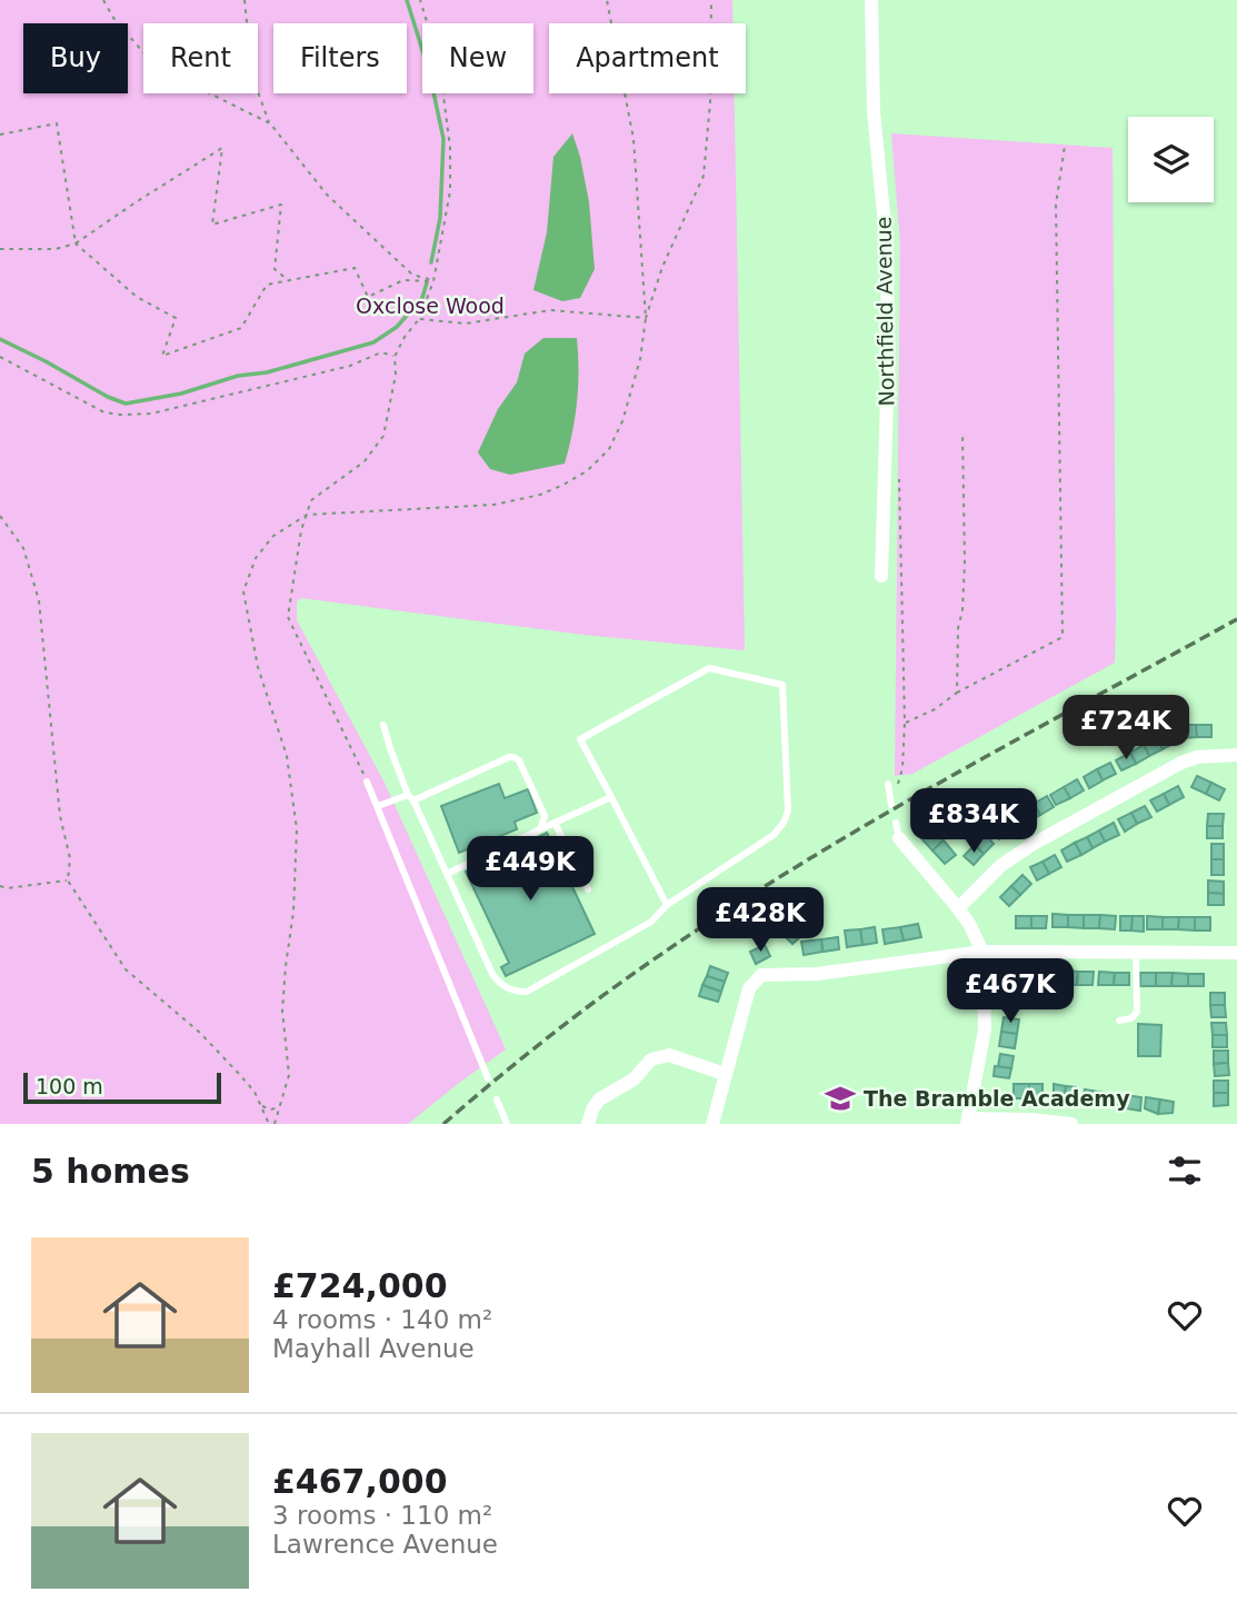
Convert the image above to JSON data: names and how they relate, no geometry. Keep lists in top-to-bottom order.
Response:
{
  "streets": {
    "street": ["Northfield Avenue"]
  },
  "parks": ["Oxclose Wood"],
  "places": {
    "school or university": ["The Bramble Academy"]
  },
  "scale_bar": "100 m",
  "page": {
    "chip": [
      "Buy",
      "Rent",
      "Filters",
      "New",
      "Apartment"
    ],
    "price": [
      "£724K",
      "£834K",
      "£449K",
      "£428K",
      "£467K"
    ],
    "scale": "100 m",
    "heading": "5 homes",
    "list": [
      {
        "name": "£724,000",
        "note": "4 rooms · 140 m² · Mayhall Avenue"
      },
      {
        "name": "£467,000",
        "note": "3 rooms · 110 m² · Lawrence Avenue"
      }
    ]
  }
}
